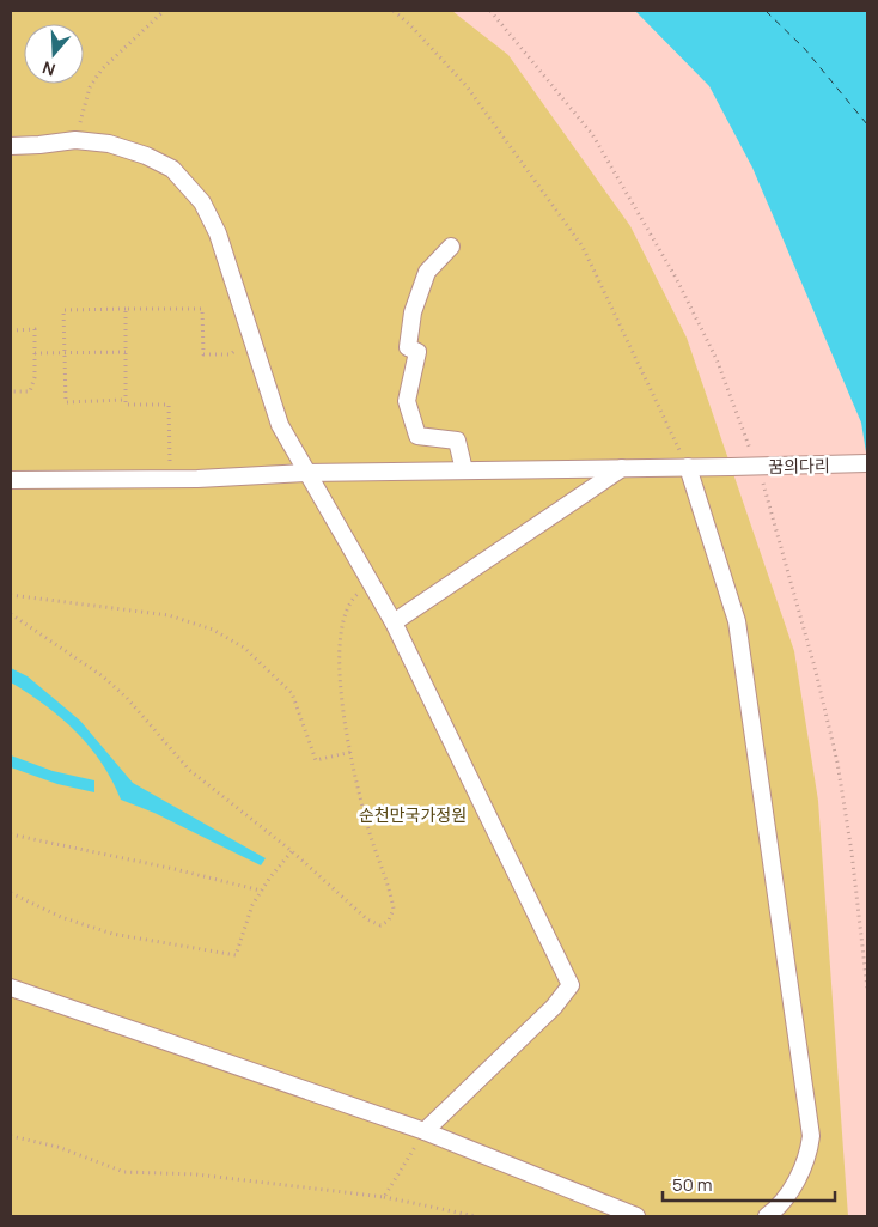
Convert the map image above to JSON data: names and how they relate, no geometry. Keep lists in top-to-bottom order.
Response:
{
  "streets": {
    "street": ["꿈의다리"]
  },
  "parks": ["순천만국가정원"],
  "scale_bar": "50 m",
  "north": "bottom"
}
